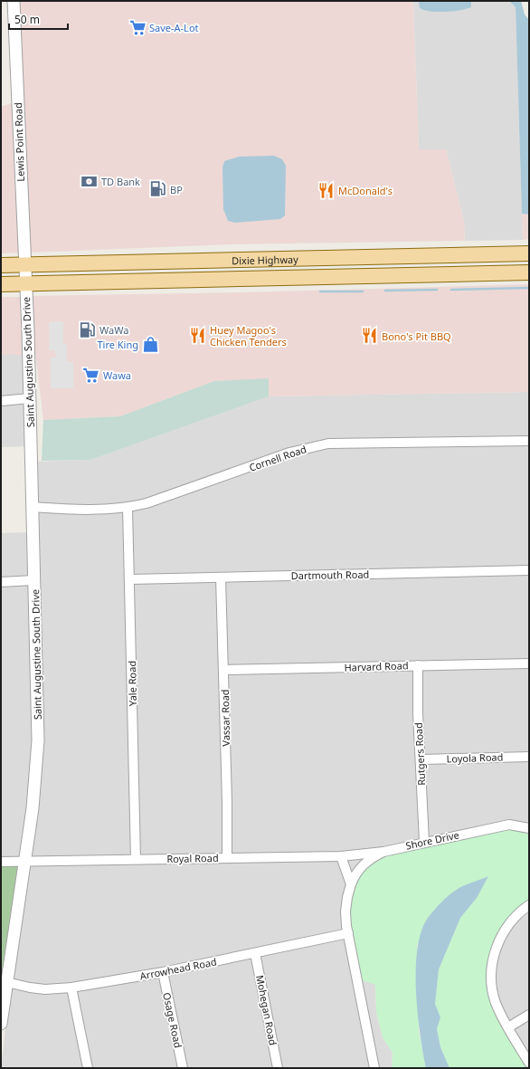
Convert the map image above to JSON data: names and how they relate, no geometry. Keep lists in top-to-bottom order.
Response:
{
  "streets": {
    "main road": ["Dixie Highway"],
    "street": [
      "Lewis Point Road",
      "Saint Augustine South Drive",
      "Cornell Road",
      "Dartmouth Road",
      "Harvard Road",
      "Yale Road",
      "Vassar Road",
      "Rutgers Road",
      "Loyola Road",
      "Shore Drive",
      "Royal Road",
      "Arrowhead Road",
      "Mohegan Road",
      "Osage Road"
    ]
  },
  "crossings": [
    ["Lewis Point Road", "Dixie Highway"],
    ["Lewis Point Road", "Saint Augustine South Drive"],
    ["Dixie Highway", "Saint Augustine South Drive"],
    ["Saint Augustine South Drive", "Cornell Road"],
    ["Saint Augustine South Drive", "Royal Road"],
    ["Saint Augustine South Drive", "Arrowhead Road"],
    ["Cornell Road", "Yale Road"],
    ["Dartmouth Road", "Yale Road"],
    ["Dartmouth Road", "Vassar Road"],
    ["Harvard Road", "Vassar Road"],
    ["Harvard Road", "Rutgers Road"],
    ["Yale Road", "Royal Road"],
    ["Vassar Road", "Royal Road"],
    ["Rutgers Road", "Loyola Road"],
    ["Rutgers Road", "Shore Drive"],
    ["Shore Drive", "Royal Road"],
    ["Shore Drive", "Arrowhead Road"],
    ["Arrowhead Road", "Mohegan Road"],
    ["Arrowhead Road", "Osage Road"]
  ],
  "places": {
    "supermarket": ["Save-A-Lot", "Wawa"],
    "bank": ["TD Bank"],
    "fuel station": ["BP", "WaWa"],
    "restaurant": ["McDonald's", "Huey Magoo's Chicken Tenders", "Bono's Pit BBQ"],
    "shop": ["Tire King"]
  },
  "scale_bar": "50 m"
}
